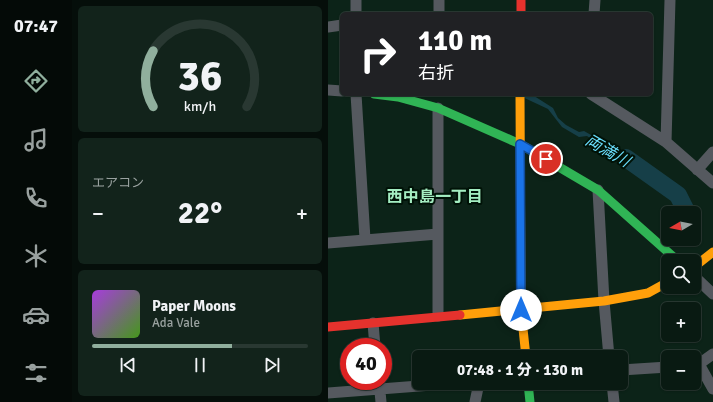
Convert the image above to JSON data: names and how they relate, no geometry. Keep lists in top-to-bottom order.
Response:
{
  "districts": ["西中島一丁目"],
  "water": ["両満川"],
  "north": "left",
  "page": {
    "tabs": "07:47",
    "turn": ["110 m", "右折"],
    "tile": "エアコン",
    "heat": ["−", "22°", "+"],
    "map_buttons": ["+", "−"],
    "song": ["Paper Moons", "Ada Vale"],
    "limit": "40",
    "trip": "07:48 · 1 分 · 130 m",
    "gauge": ["36", "km/h"]
  }
}
